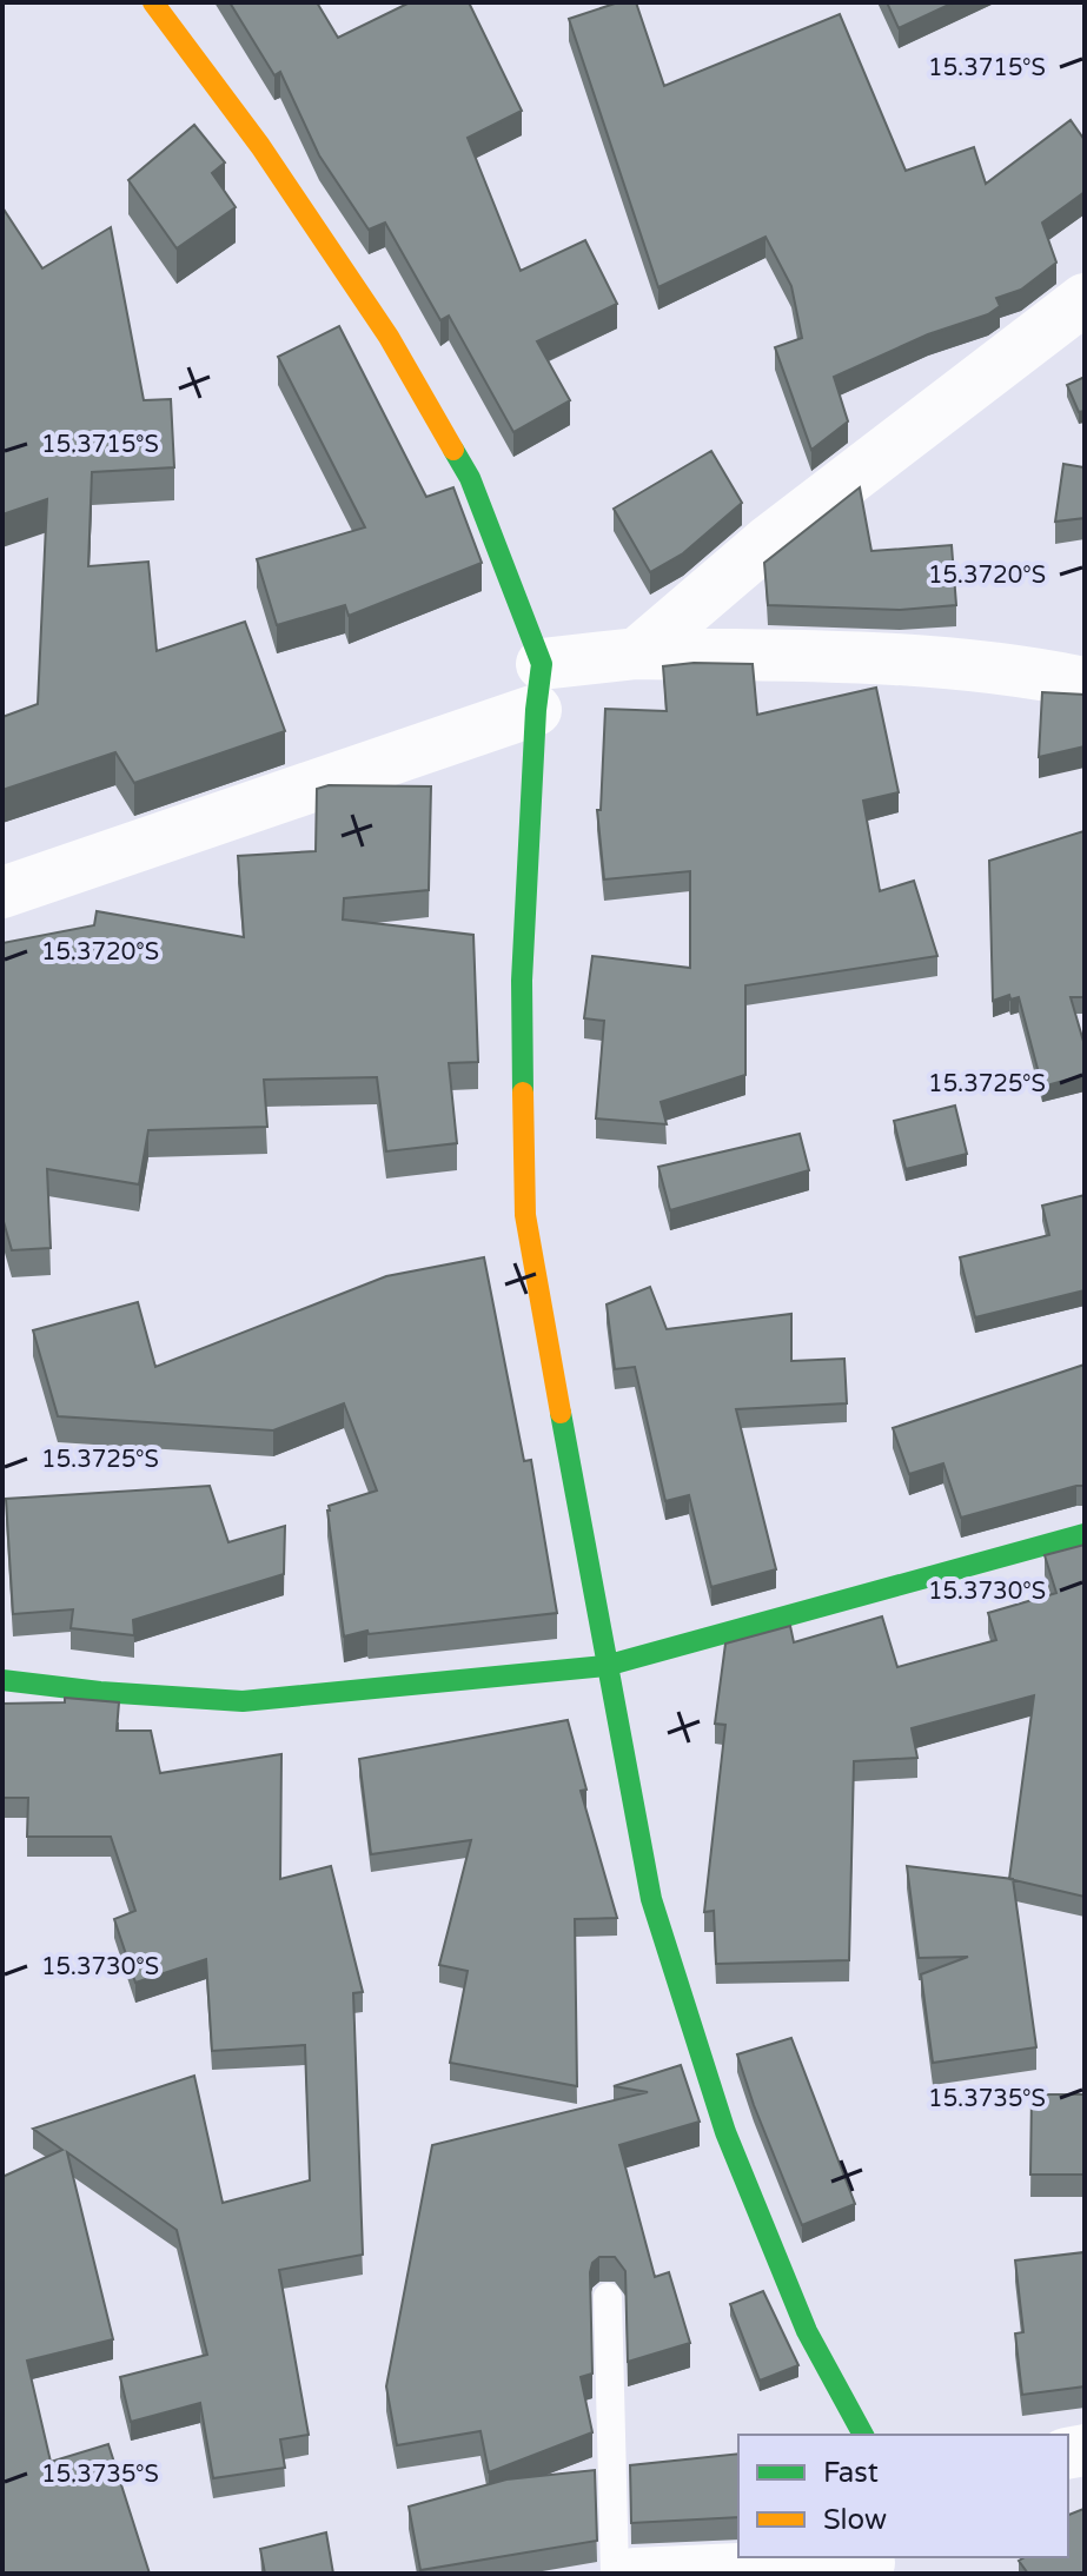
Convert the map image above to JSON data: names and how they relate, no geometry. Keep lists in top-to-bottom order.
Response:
{
  "legend": ["Fast", "Slow"],
  "coordinates": [
    "15.3715°S",
    "15.3720°S",
    "15.3725°S",
    "15.3730°S",
    "15.3735°S"
  ]
}
